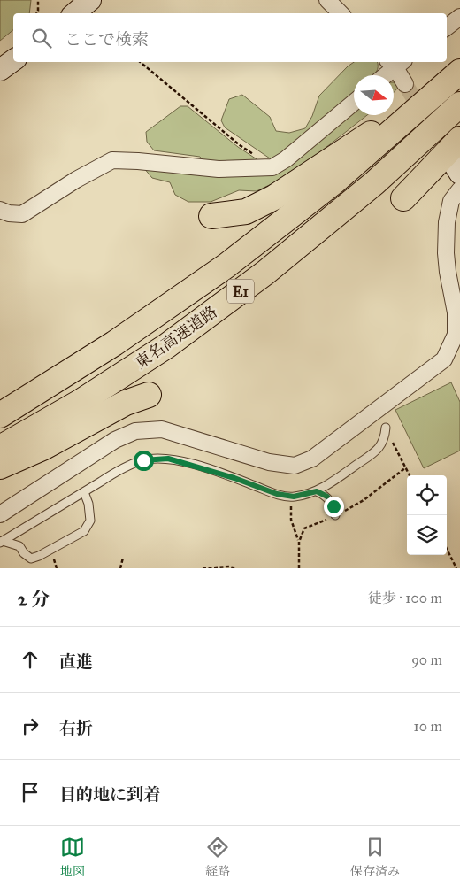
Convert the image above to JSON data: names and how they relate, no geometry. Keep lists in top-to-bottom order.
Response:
{
  "streets": {
    "highway": ["E1", "東名高速道路"]
  },
  "north": "right",
  "page": {
    "search": "ここで検索",
    "heading": ["2 分", "徒歩 · 100 m"],
    "list": [
      ["直進", "90 m"],
      ["右折", "10 m"],
      "目的地に到着"
    ],
    "nav": ["地図", "経路", "保存済み"]
  }
}
